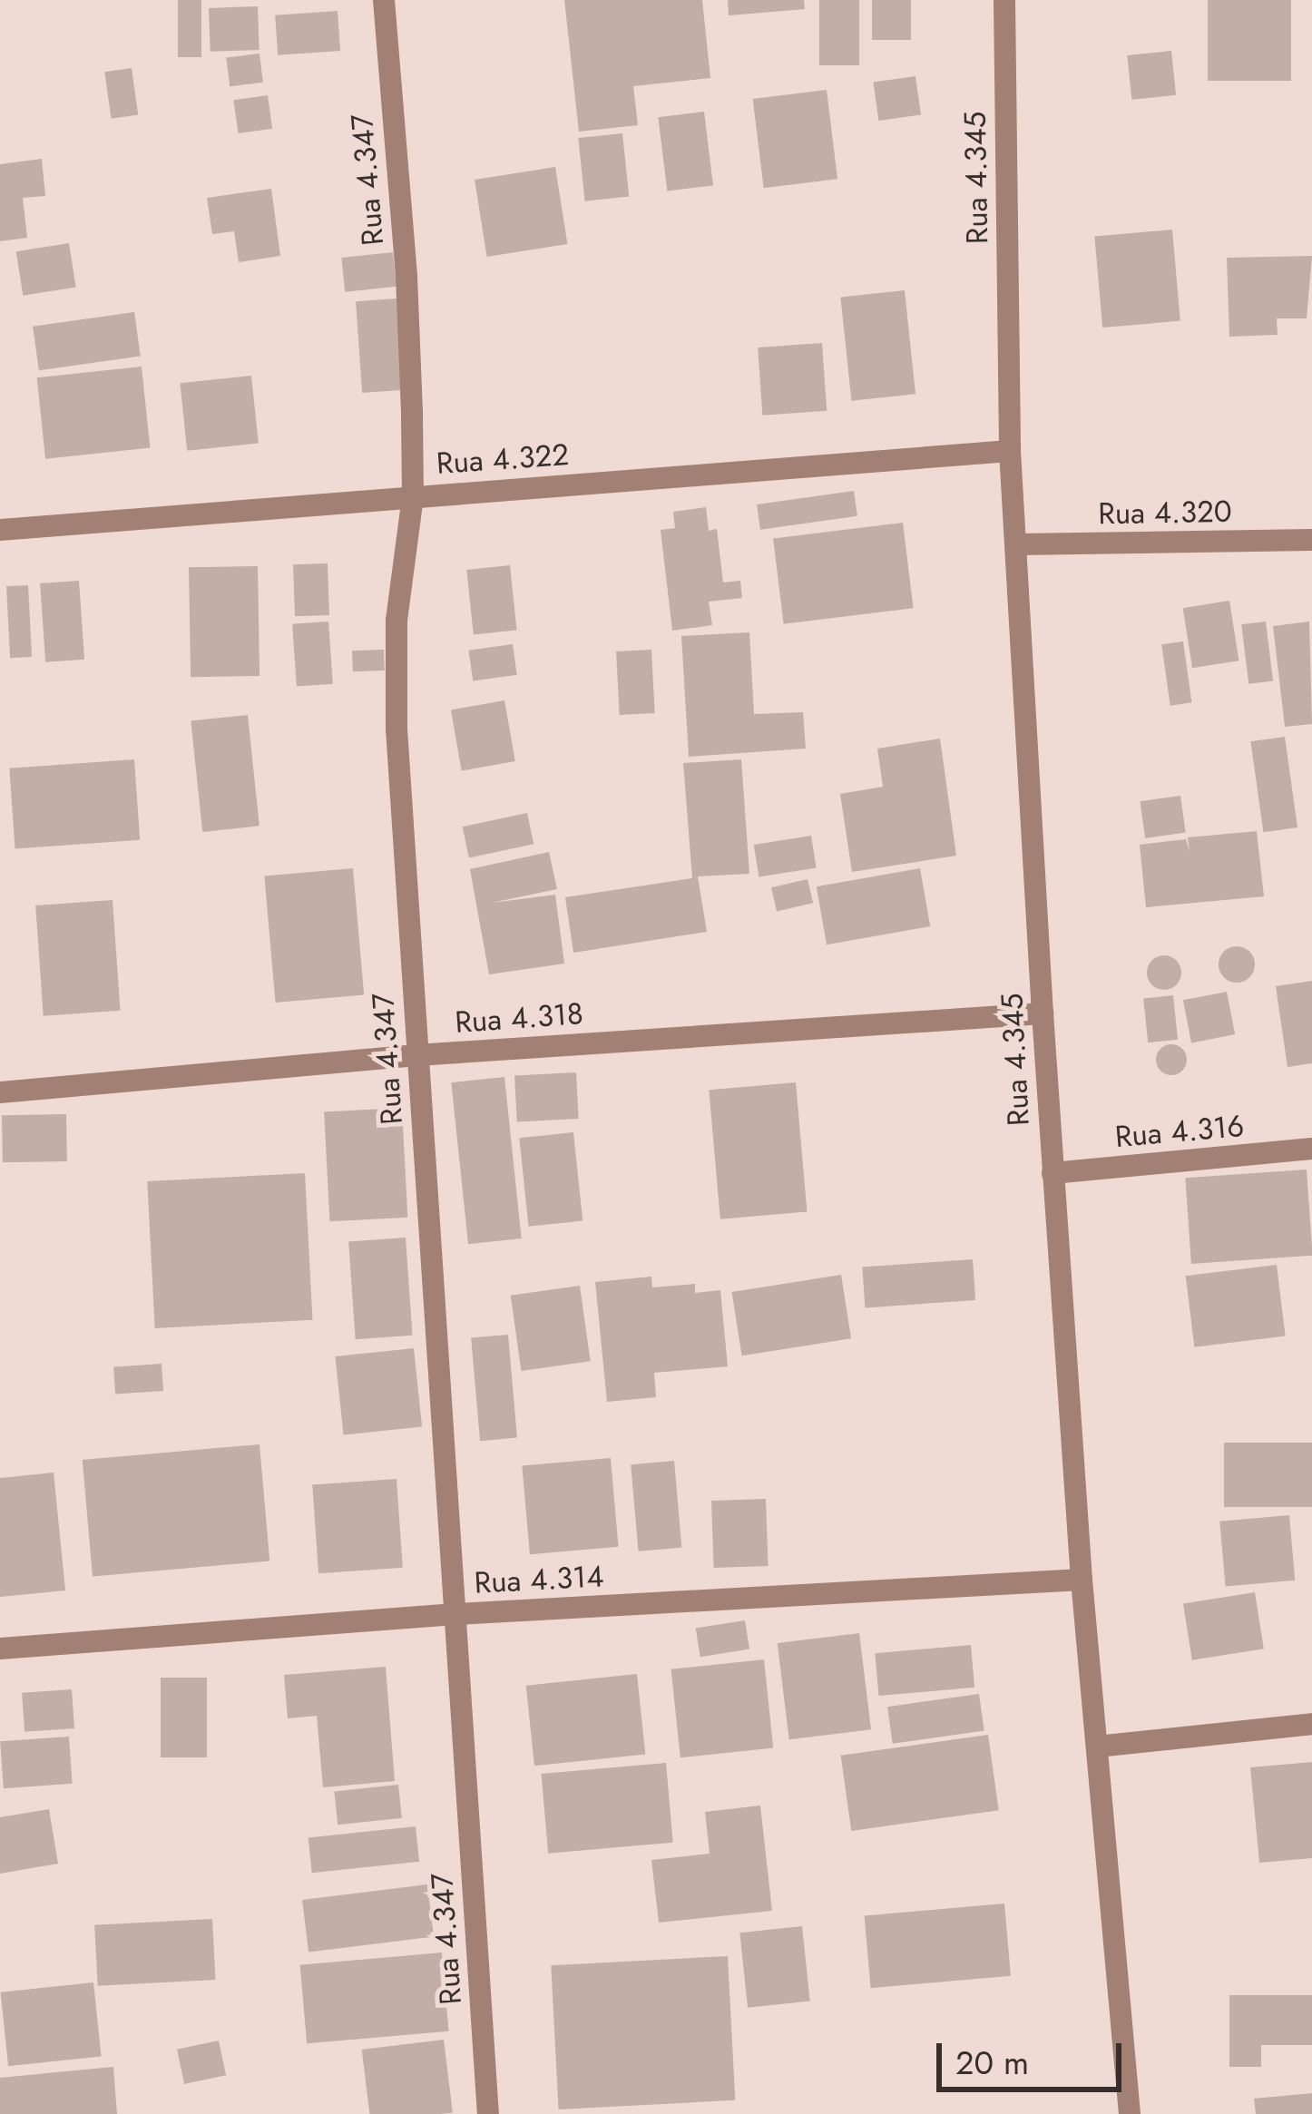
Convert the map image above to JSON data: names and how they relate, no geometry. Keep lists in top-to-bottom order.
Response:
{
  "streets": {
    "street": [
      "Rua 4.345",
      "Rua 4.347",
      "Rua 4.322",
      "Rua 4.320",
      "Rua 4.318",
      "Rua 4.316",
      "Rua 4.314"
    ]
  },
  "crossings": [
    ["Rua 4.345", "Rua 4.322"],
    ["Rua 4.345", "Rua 4.320"],
    ["Rua 4.345", "Rua 4.318"],
    ["Rua 4.345", "Rua 4.316"],
    ["Rua 4.345", "Rua 4.314"],
    ["Rua 4.347", "Rua 4.322"],
    ["Rua 4.347", "Rua 4.318"],
    ["Rua 4.347", "Rua 4.314"]
  ],
  "scale_bar": "20 m"
}
